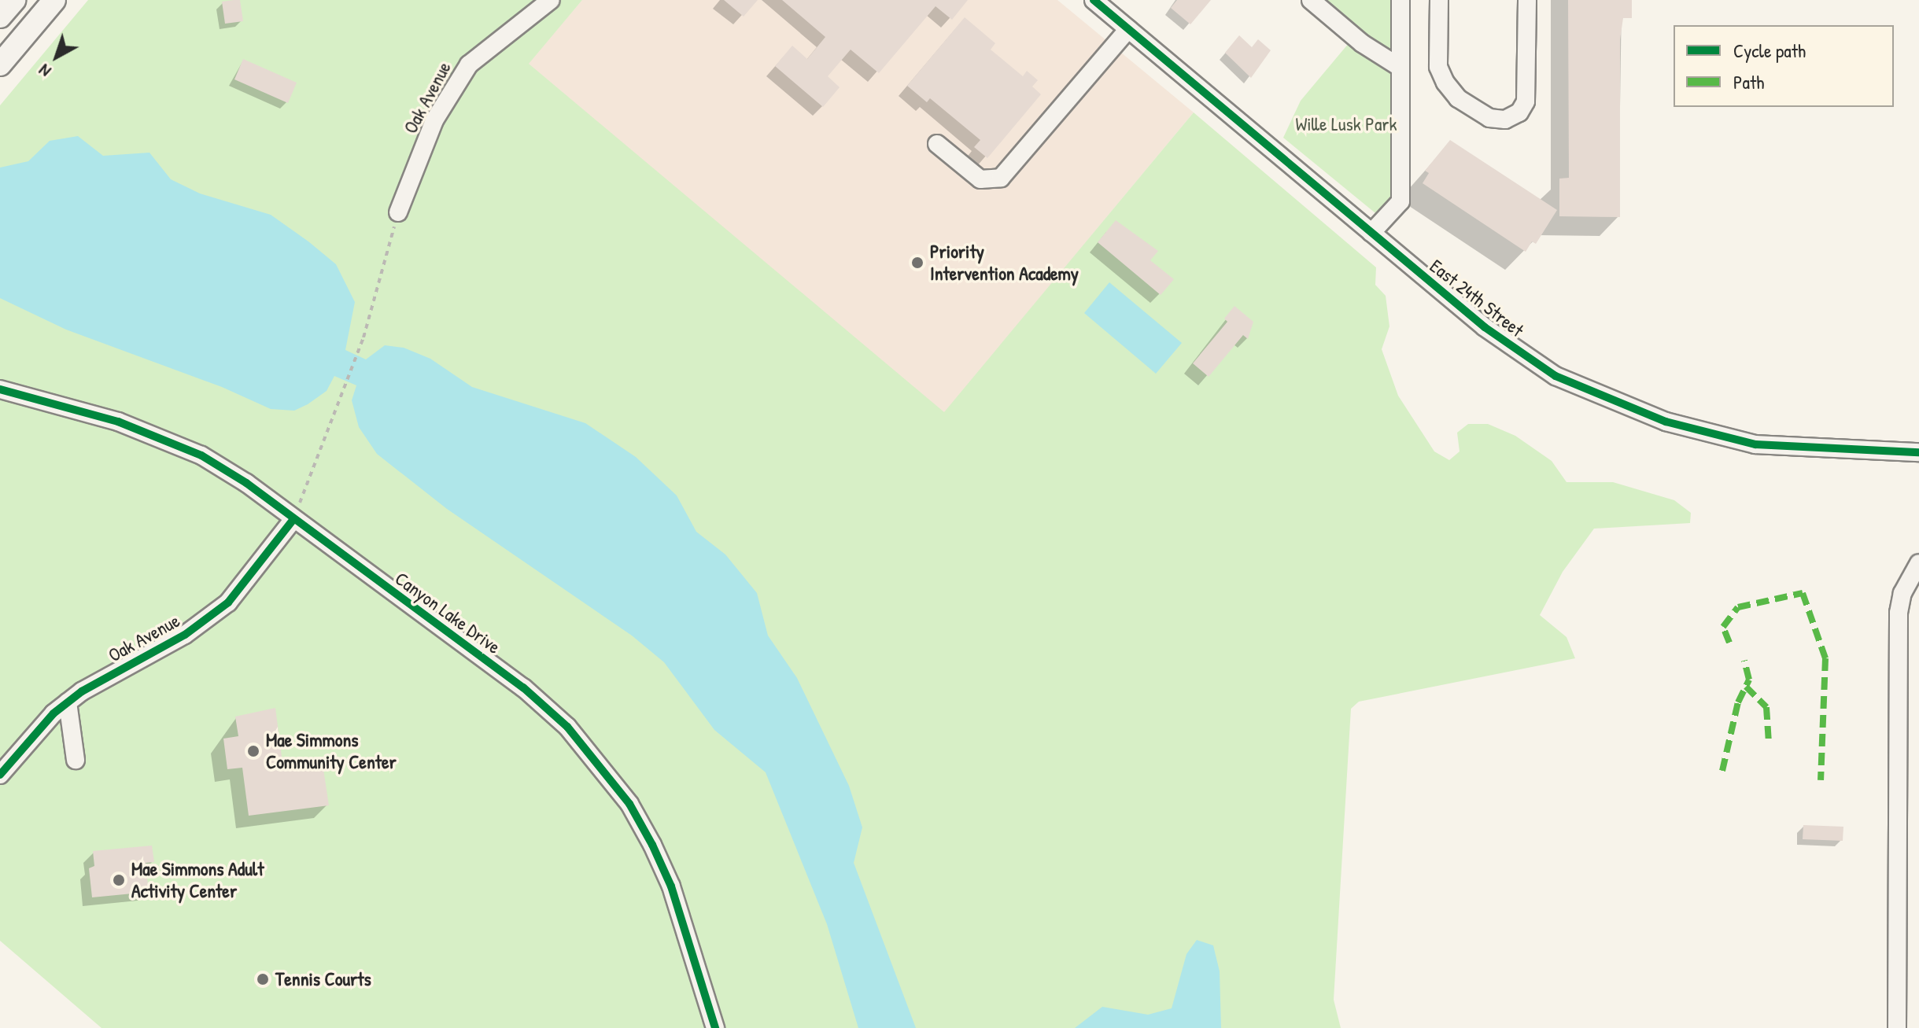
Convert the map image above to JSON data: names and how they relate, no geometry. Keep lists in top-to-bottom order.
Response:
{
  "streets": {
    "street": ["Oak Avenue", "East 24th Street", "Canyon Lake Drive"]
  },
  "crossings": [
    ["Oak Avenue", "Canyon Lake Drive"]
  ],
  "parks": ["Wille Lusk Park"],
  "places": [
    "Priority Intervention Academy",
    "Mae Simmons Community Center",
    "Mae Simmons Adult Activity Center",
    "Tennis Courts"
  ],
  "legend": ["Cycle path", "Path"],
  "north": "bottom left"
}
